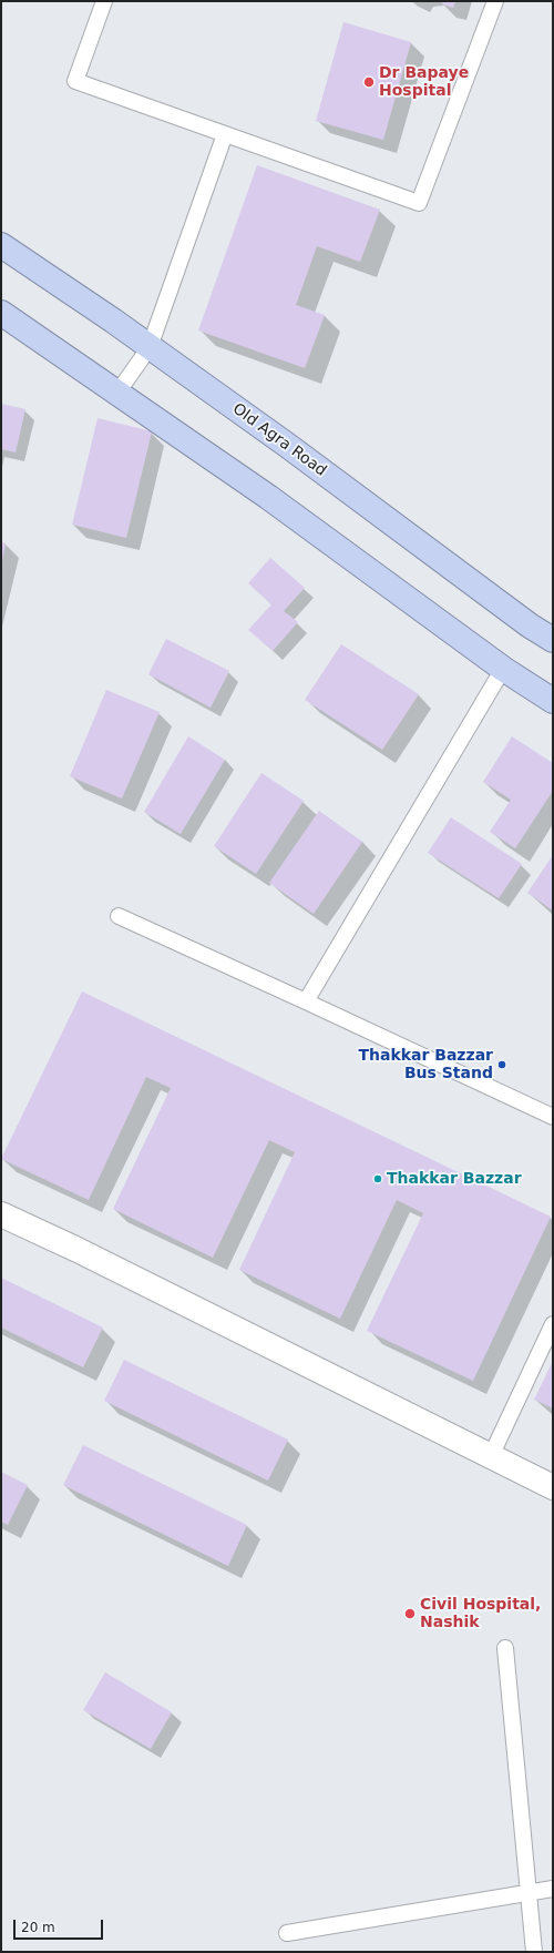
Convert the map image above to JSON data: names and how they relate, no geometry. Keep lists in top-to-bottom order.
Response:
{
  "streets": {
    "highway": ["Old Agra Road"]
  },
  "places": [
    "Dr Bapaye Hospital",
    "Thakkar Bazzar Bus Stand",
    "Thakkar Bazzar",
    "Civil Hospital, Nashik"
  ],
  "scale_bar": "20 m"
}
